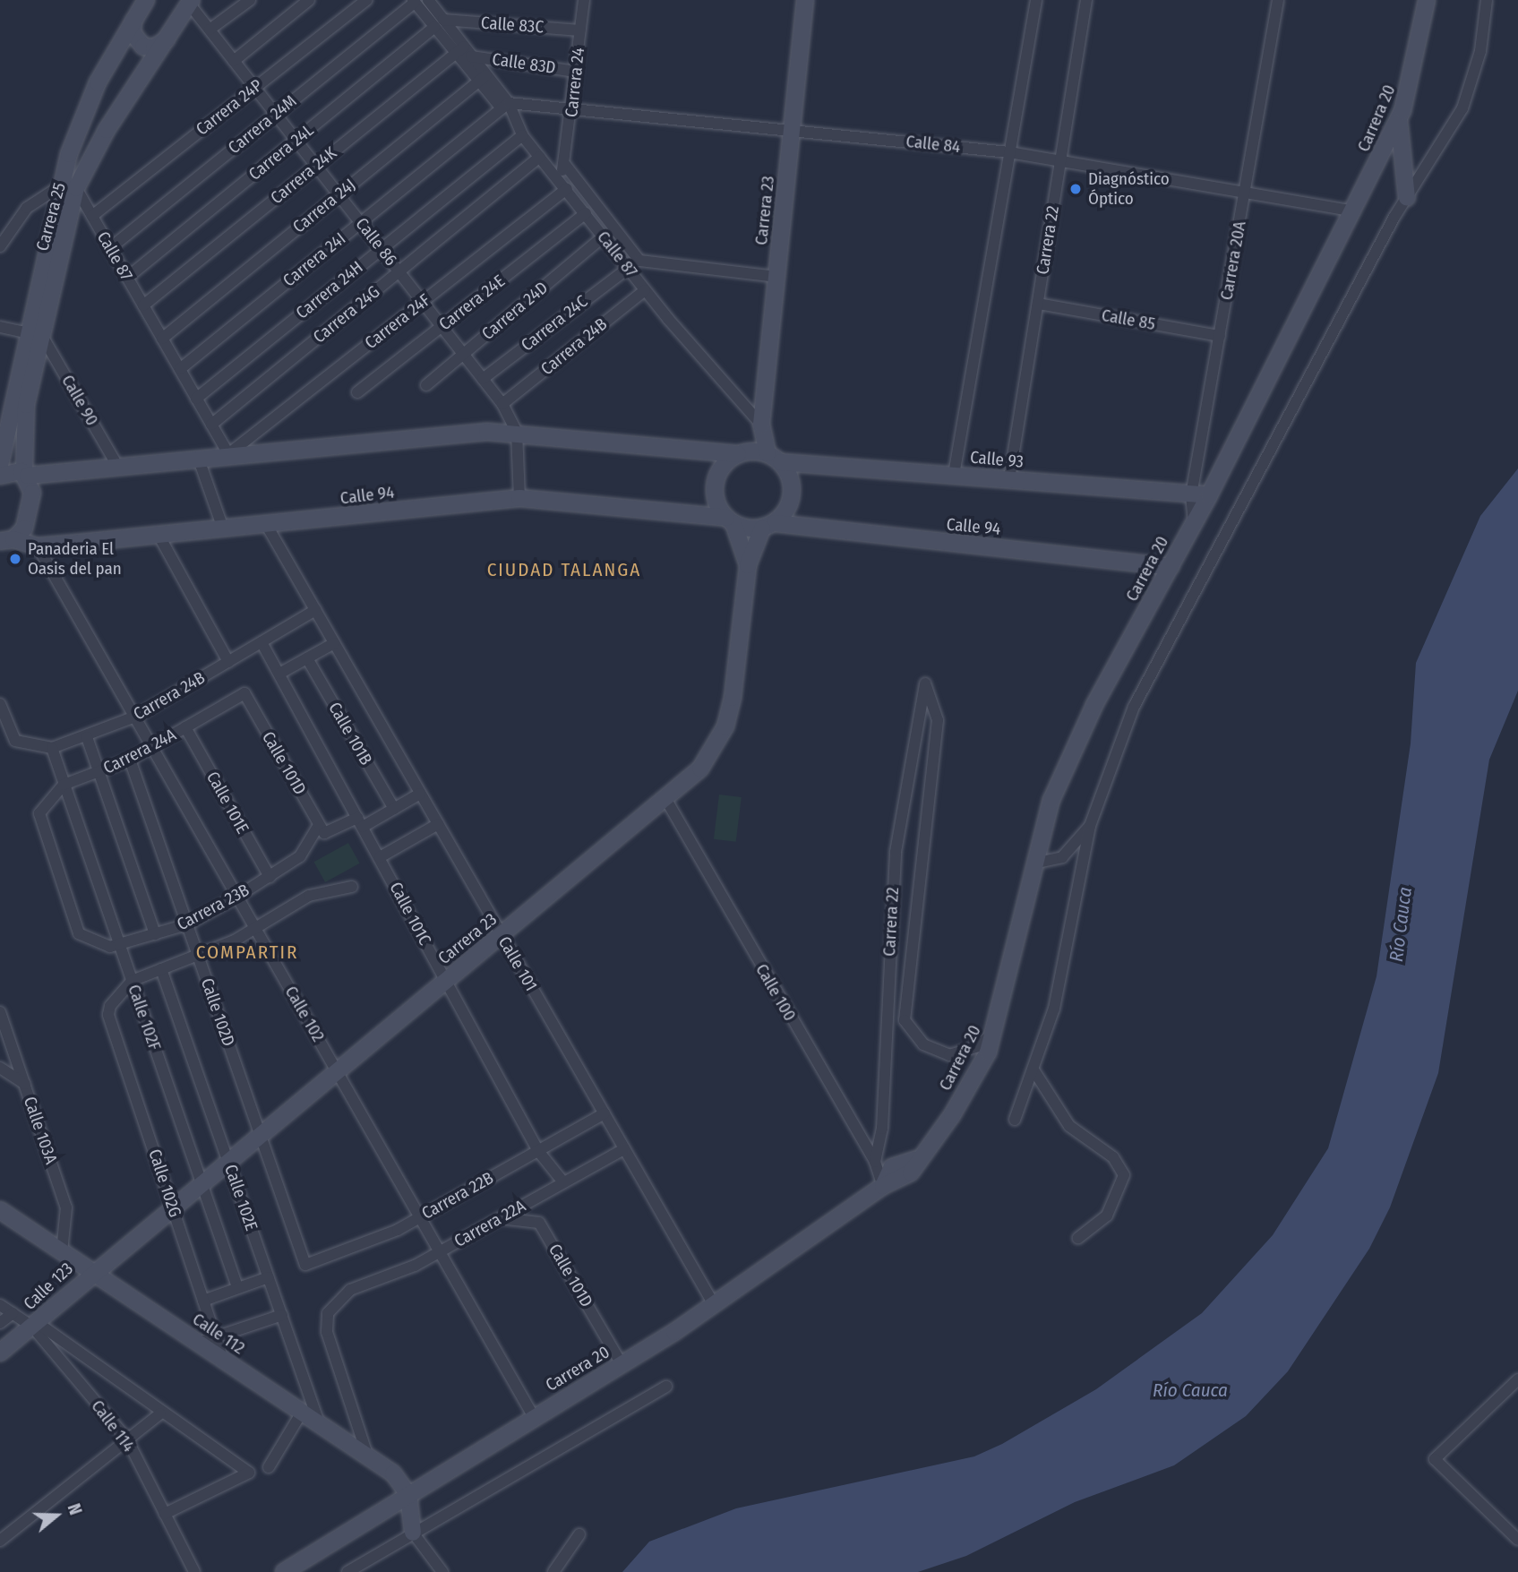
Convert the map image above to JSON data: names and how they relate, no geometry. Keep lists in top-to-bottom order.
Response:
{
  "streets": {
    "street": [
      "Calle 83C",
      "Calle 83D",
      "Carrera 24",
      "Carrera 24P",
      "Carrera 20",
      "Carrera 24M",
      "Calle 84",
      "Carrera 24L",
      "Carrera 24K",
      "Carrera 24J",
      "Carrera 23",
      "Carrera 25",
      "Carrera 22",
      "Calle 86",
      "Calle 87",
      "Carrera 24I",
      "Carrera 20A",
      "Carrera 24H",
      "Carrera 24E",
      "Carrera 24D",
      "Carrera 24G",
      "Calle 85",
      "Carrera 24F",
      "Carrera 24C",
      "Carrera 24B",
      "Calle 90",
      "Calle 93",
      "Calle 94",
      "Calle 101B",
      "Carrera 24A",
      "Calle 101D",
      "Calle 101E",
      "Carrera 23B",
      "Calle 101C",
      "Calle 101",
      "Calle 100",
      "Calle 102D",
      "Calle 102",
      "Calle 102F",
      "Calle 103A",
      "Calle 102G",
      "Carrera 22B",
      "Calle 102E",
      "Carrera 22A",
      "Calle 123",
      "Calle 112",
      "Calle 114"
    ]
  },
  "crossings": [
    ["Calle 83C", "Carrera 24"],
    ["Calle 83C", "Carrera 24L"],
    ["Calle 83D", "Carrera 24"],
    ["Carrera 24", "Calle 84"],
    ["Carrera 24", "Calle 87"],
    ["Carrera 24P", "Calle 86"],
    ["Carrera 24P", "Calle 87"],
    ["Carrera 20", "Calle 84"],
    ["Carrera 20", "Carrera 22"],
    ["Carrera 20", "Carrera 20A"],
    ["Carrera 20", "Calle 93"],
    ["Carrera 20", "Calle 94"],
    ["Carrera 20", "Calle 101D"],
    ["Carrera 20", "Calle 101"],
    ["Carrera 20", "Calle 100"],
    ["Carrera 20", "Calle 102"],
    ["Carrera 20", "Calle 112"],
    ["Carrera 24M", "Calle 86"],
    ["Carrera 24M", "Calle 87"],
    ["Calle 84", "Carrera 23"],
    ["Calle 84", "Carrera 22"],
    ["Calle 84", "Calle 87"],
    ["Calle 84", "Carrera 24I"],
    ["Calle 84", "Carrera 20A"],
    ["Carrera 24L", "Calle 86"],
    ["Carrera 24L", "Calle 87"],
    ["Carrera 24K", "Calle 86"],
    ["Carrera 24K", "Calle 87"],
    ["Carrera 24J", "Calle 86"],
    ["Carrera 24J", "Calle 87"],
    ["Carrera 23", "Calle 87"],
    ["Carrera 23", "Calle 93"],
    ["Carrera 23", "Calle 94"],
    ["Carrera 23", "Calle 101C"],
    ["Carrera 23", "Calle 101"],
    ["Carrera 23", "Calle 100"],
    ["Carrera 23", "Calle 102D"],
    ["Carrera 23", "Calle 102"],
    ["Carrera 23", "Calle 102F"],
    ["Carrera 23", "Calle 102G"],
    ["Carrera 23", "Calle 102E"],
    ["Carrera 23", "Calle 123"],
    ["Carrera 23", "Calle 112"],
    ["Carrera 25", "Calle 86"],
    ["Carrera 25", "Calle 87"],
    ["Carrera 25", "Calle 90"],
    ["Carrera 25", "Calle 94"],
    ["Carrera 22", "Calle 85"],
    ["Carrera 22", "Calle 93"],
    ["Carrera 22", "Calle 100"],
    ["Calle 86", "Carrera 24I"],
    ["Calle 86", "Carrera 24H"],
    ["Calle 86", "Carrera 24E"],
    ["Calle 86", "Carrera 24D"],
    ["Calle 86", "Carrera 24G"],
    ["Calle 86", "Carrera 24F"],
    ["Calle 86", "Carrera 24C"],
    ["Calle 86", "Carrera 24B"],
    ["Calle 86", "Calle 94"],
    ["Calle 87", "Carrera 24I"],
    ["Calle 87", "Carrera 24H"],
    ["Calle 87", "Carrera 24E"],
    ["Calle 87", "Carrera 24D"],
    ["Calle 87", "Carrera 24G"],
    ["Calle 87", "Carrera 24F"],
    ["Calle 87", "Carrera 24C"],
    ["Calle 87", "Carrera 24B"],
    ["Carrera 20A", "Calle 85"],
    ["Carrera 20A", "Calle 93"],
    ["Carrera 24B", "Calle 101C"],
    ["Carrera 24B", "Calle 101"],
    ["Carrera 24B", "Calle 102"],
    ["Carrera 24B", "Calle 102F"],
    ["Calle 93", "Calle 94"],
    ["Calle 94", "Calle 101"],
    ["Calle 94", "Calle 102"],
    ["Carrera 24A", "Calle 101D"],
    ["Carrera 24A", "Calle 101E"],
    ["Carrera 24A", "Carrera 23B"],
    ["Carrera 24A", "Calle 102D"],
    ["Carrera 24A", "Calle 102"],
    ["Carrera 24A", "Calle 102F"],
    ["Calle 101D", "Carrera 23B"],
    ["Calle 101D", "Carrera 22A"],
    ["Calle 101E", "Carrera 23B"],
    ["Carrera 23B", "Calle 102D"],
    ["Carrera 23B", "Calle 102"],
    ["Carrera 23B", "Calle 102F"],
    ["Calle 101C", "Carrera 22B"],
    ["Calle 101C", "Carrera 22A"],
    ["Calle 101", "Carrera 22B"],
    ["Calle 101", "Carrera 22A"],
    ["Calle 102D", "Carrera 22B"],
    ["Calle 102", "Carrera 22B"],
    ["Calle 102", "Carrera 22A"],
    ["Calle 102F", "Calle 102G"],
    ["Calle 103A", "Calle 112"],
    ["Calle 102G", "Calle 112"],
    ["Calle 102E", "Calle 112"],
    ["Carrera 22A", "Calle 112"],
    ["Calle 123", "Calle 112"],
    ["Calle 123", "Calle 114"]
  ],
  "districts": ["CIUDAD TALANGA", "COMPARTIR"],
  "water": ["Río Cauca"],
  "places": ["Diagnóstico Óptico", "Panaderia El Oasis del pan"],
  "north": "right"
}
